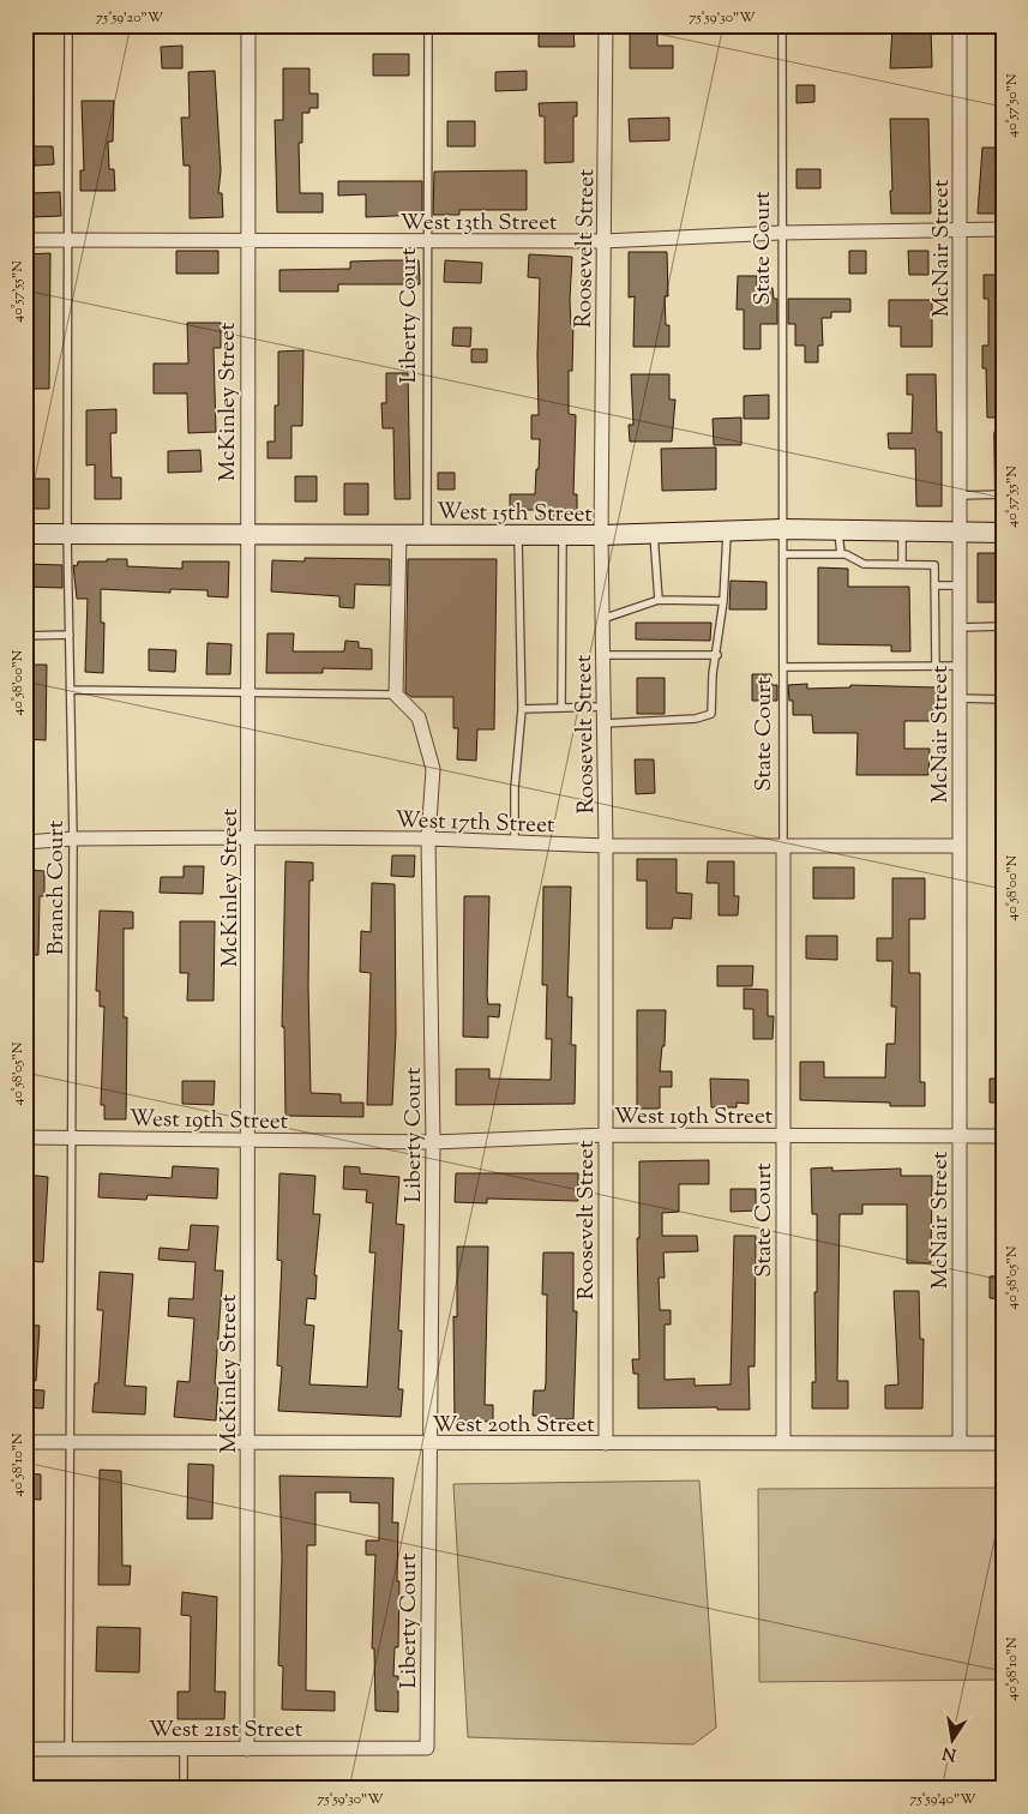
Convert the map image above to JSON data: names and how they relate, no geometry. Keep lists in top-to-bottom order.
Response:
{
  "streets": {
    "main road": ["West 15th Street"],
    "street": [
      "West 13th Street",
      "Roosevelt Street",
      "State Court",
      "McNair Street",
      "Liberty Court",
      "McKinley Street",
      "West 17th Street",
      "West 19th Street",
      "West 20th Street",
      "West 21st Street"
    ],
    "lane": ["Branch Court"]
  },
  "crossings": [
    ["West 13th Street", "Roosevelt Street"],
    ["West 13th Street", "State Court"],
    ["West 13th Street", "McNair Street"],
    ["West 13th Street", "Liberty Court"],
    ["West 13th Street", "McKinley Street"],
    ["West 13th Street", "Branch Court"],
    ["Roosevelt Street", "West 15th Street"],
    ["Roosevelt Street", "West 17th Street"],
    ["Roosevelt Street", "West 19th Street"],
    ["Roosevelt Street", "West 20th Street"],
    ["State Court", "West 15th Street"],
    ["State Court", "West 17th Street"],
    ["State Court", "West 19th Street"],
    ["State Court", "West 20th Street"],
    ["McNair Street", "West 15th Street"],
    ["McNair Street", "West 17th Street"],
    ["McNair Street", "West 19th Street"],
    ["McNair Street", "West 20th Street"],
    ["Liberty Court", "West 15th Street"],
    ["Liberty Court", "West 17th Street"],
    ["Liberty Court", "West 19th Street"],
    ["Liberty Court", "West 20th Street"],
    ["Liberty Court", "West 21st Street"],
    ["McKinley Street", "West 15th Street"],
    ["McKinley Street", "West 17th Street"],
    ["McKinley Street", "West 19th Street"],
    ["McKinley Street", "West 20th Street"],
    ["McKinley Street", "West 21st Street"],
    ["West 15th Street", "Branch Court"],
    ["West 17th Street", "Branch Court"],
    ["Branch Court", "West 19th Street"],
    ["Branch Court", "West 20th Street"],
    ["Branch Court", "West 21st Street"]
  ],
  "north": "bottom",
  "coordinates": [
    "75°59'20\"W",
    "75°59'30\"W",
    "40°57'50\"N",
    "40°57'55\"N",
    "40°58'00\"N",
    "40°58'05\"N",
    "40°58'10\"N",
    "75°59'40\"W"
  ]
}
